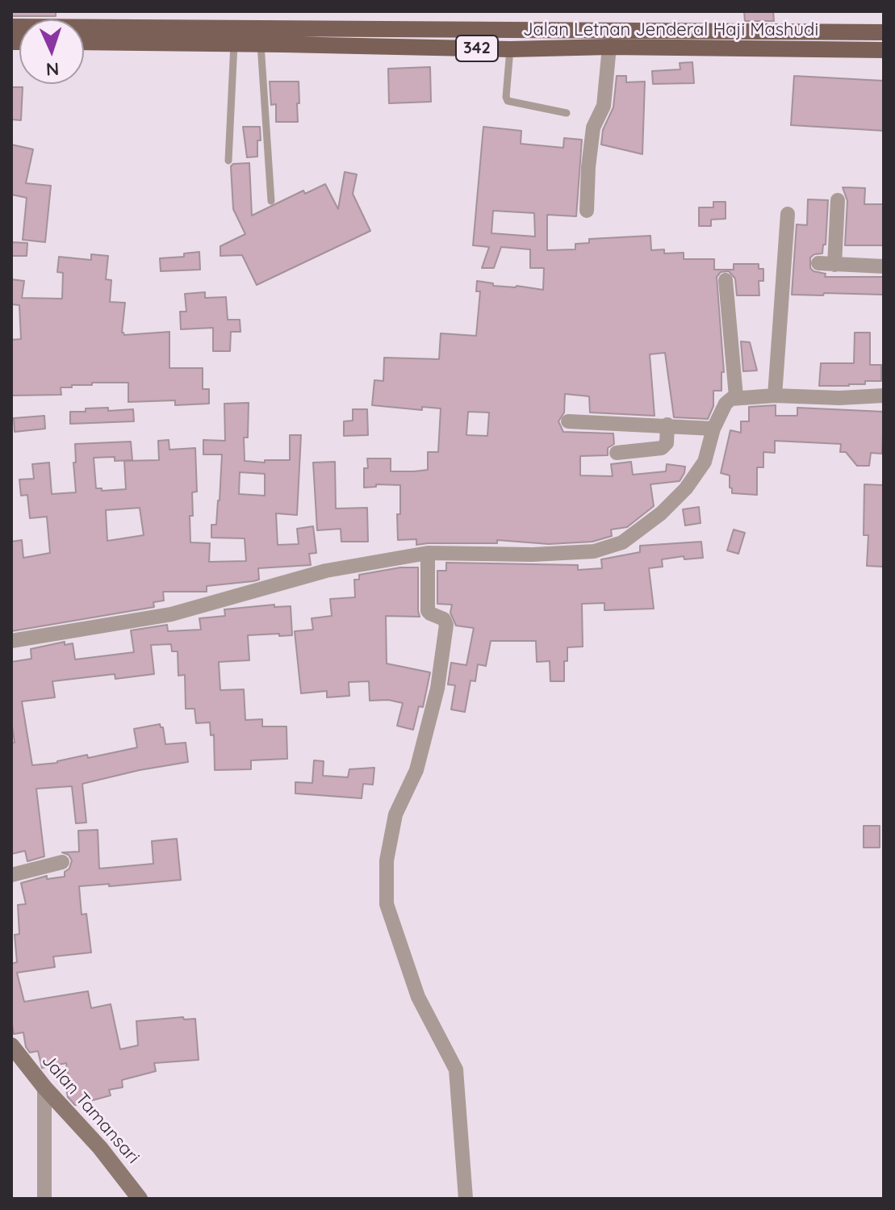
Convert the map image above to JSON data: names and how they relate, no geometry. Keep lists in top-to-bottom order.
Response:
{
  "streets": {
    "main road": ["Jalan Letnan Jenderal Haji Mashudi", "342", "Jalan Tamansari"]
  },
  "north": "bottom"
}
